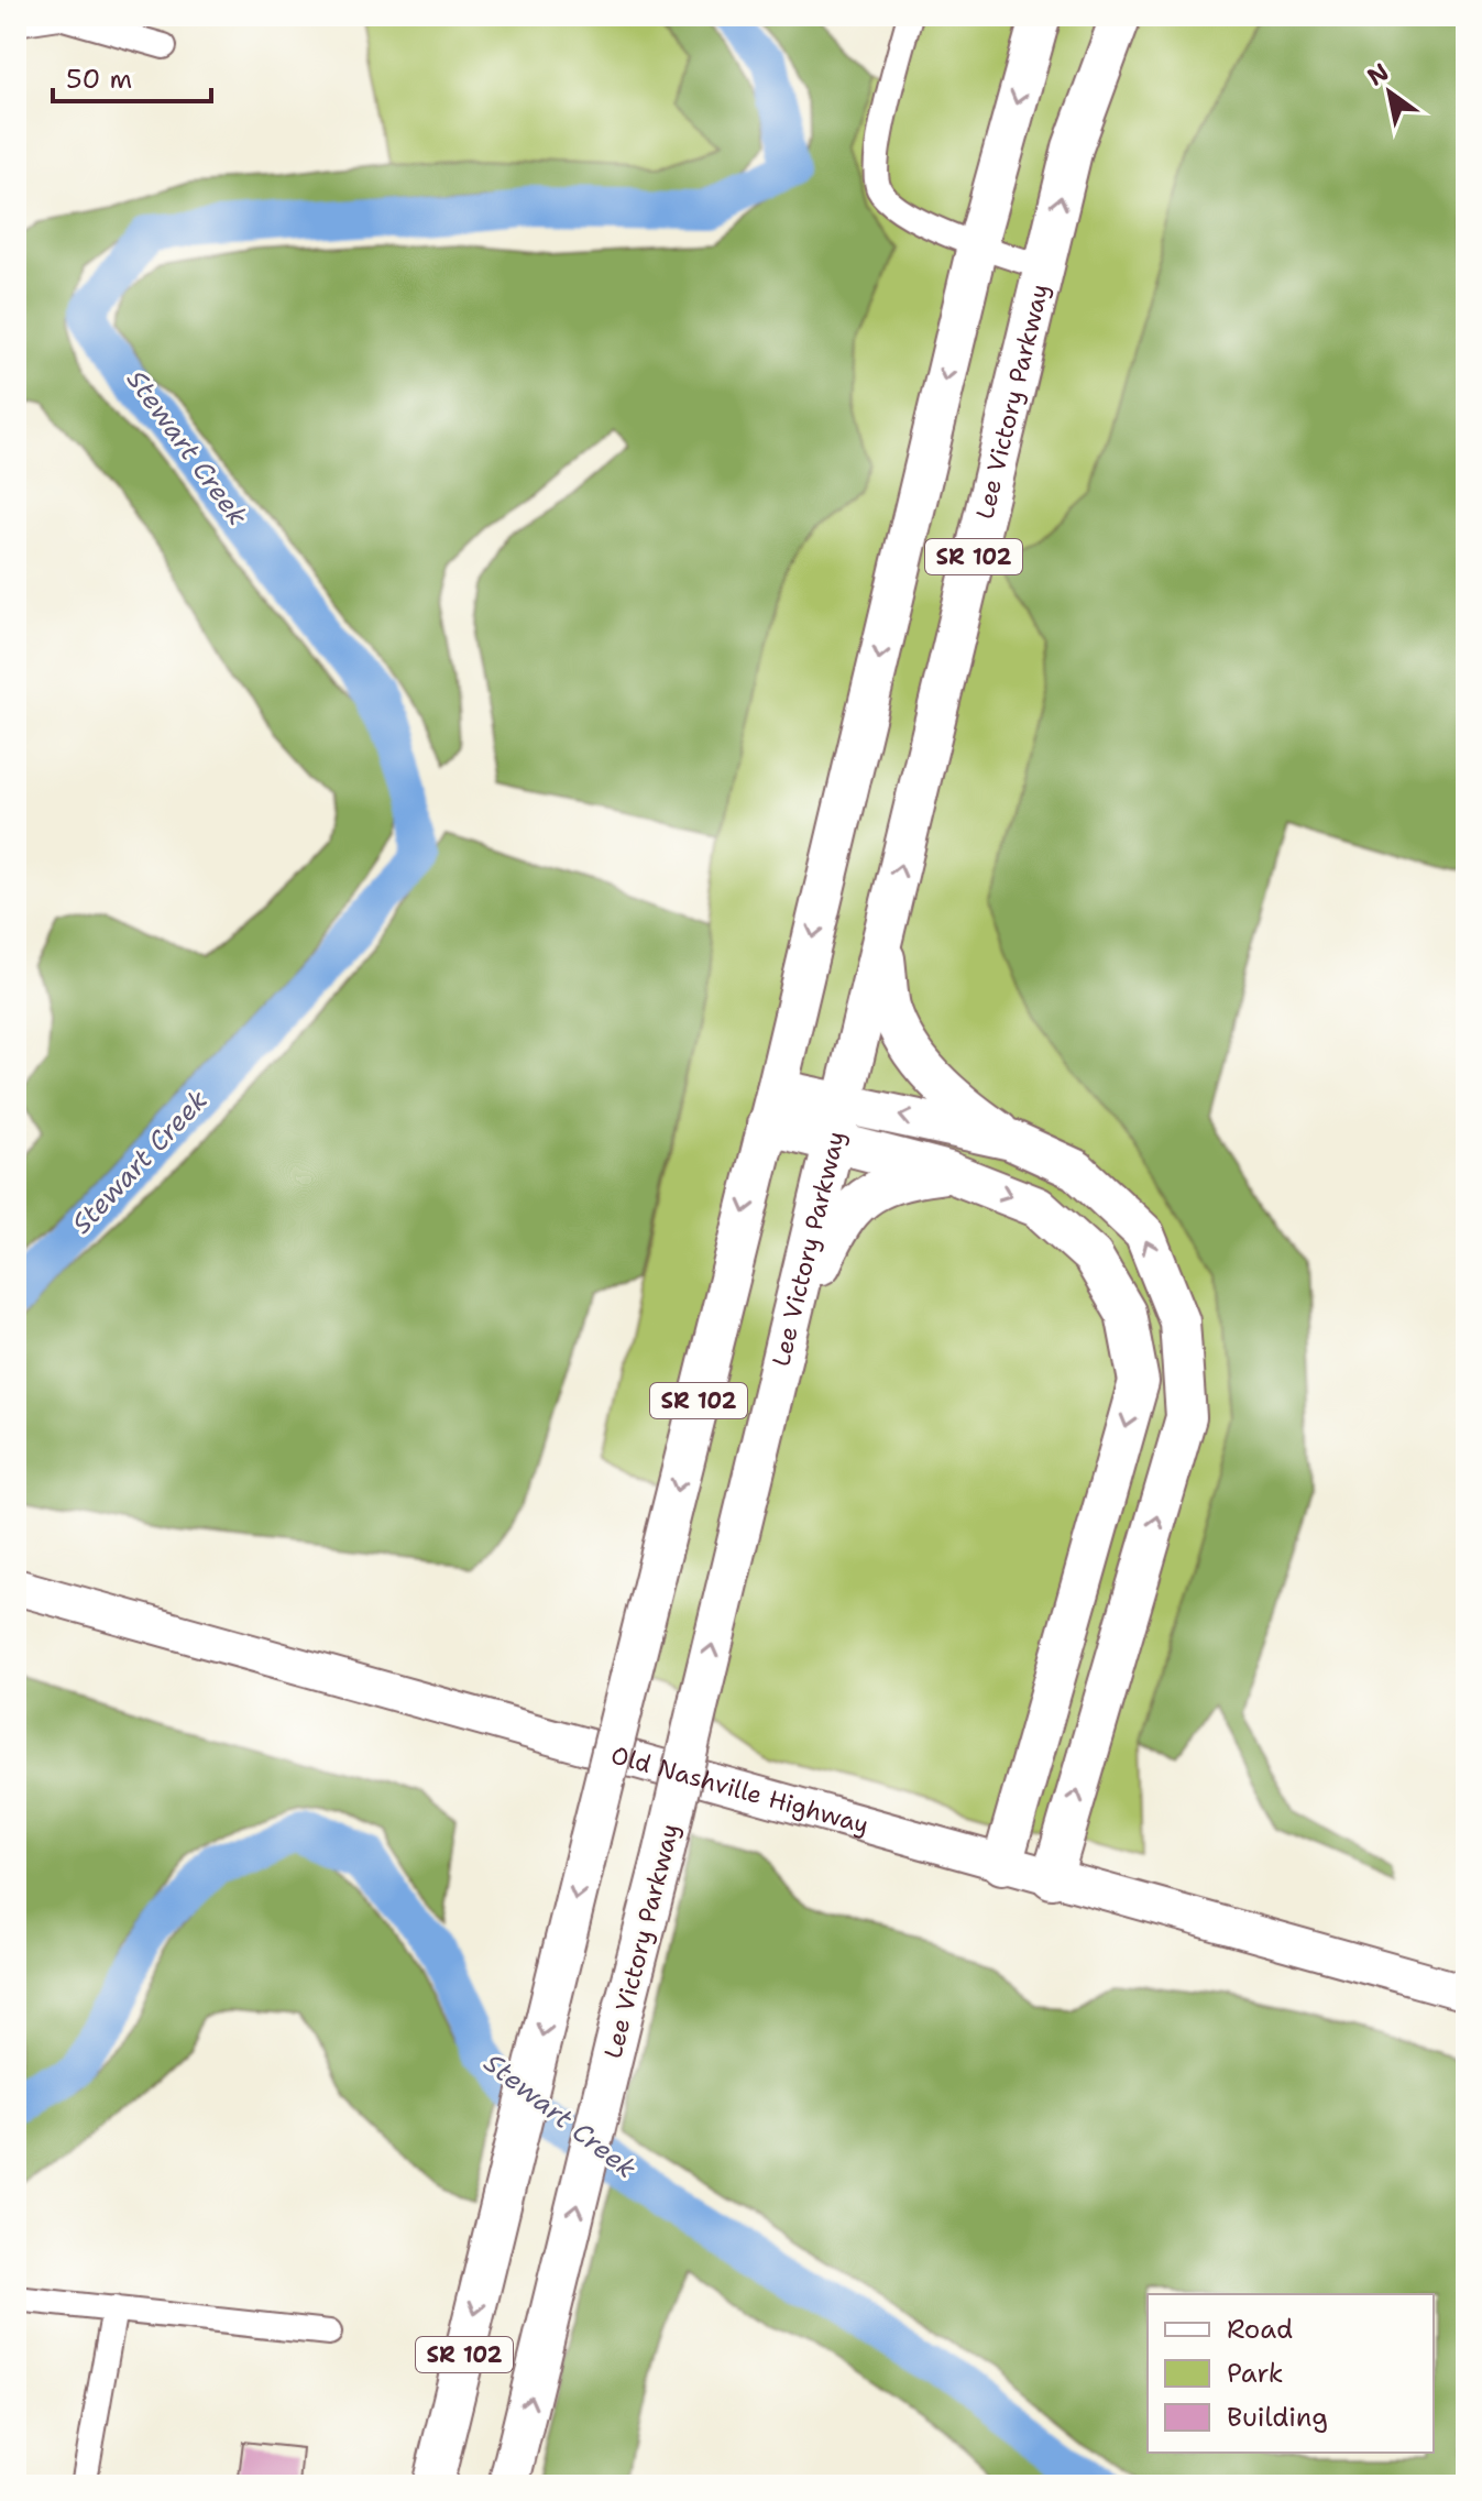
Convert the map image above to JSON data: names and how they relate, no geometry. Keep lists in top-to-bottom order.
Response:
{
  "streets": {
    "main road": ["Lee Victory Parkway", "SR 102", "Old Nashville Highway"]
  },
  "water": ["Stewart Creek"],
  "legend": ["Road", "Park", "Building"],
  "scale_bar": "50 m",
  "north": "top left"
}
